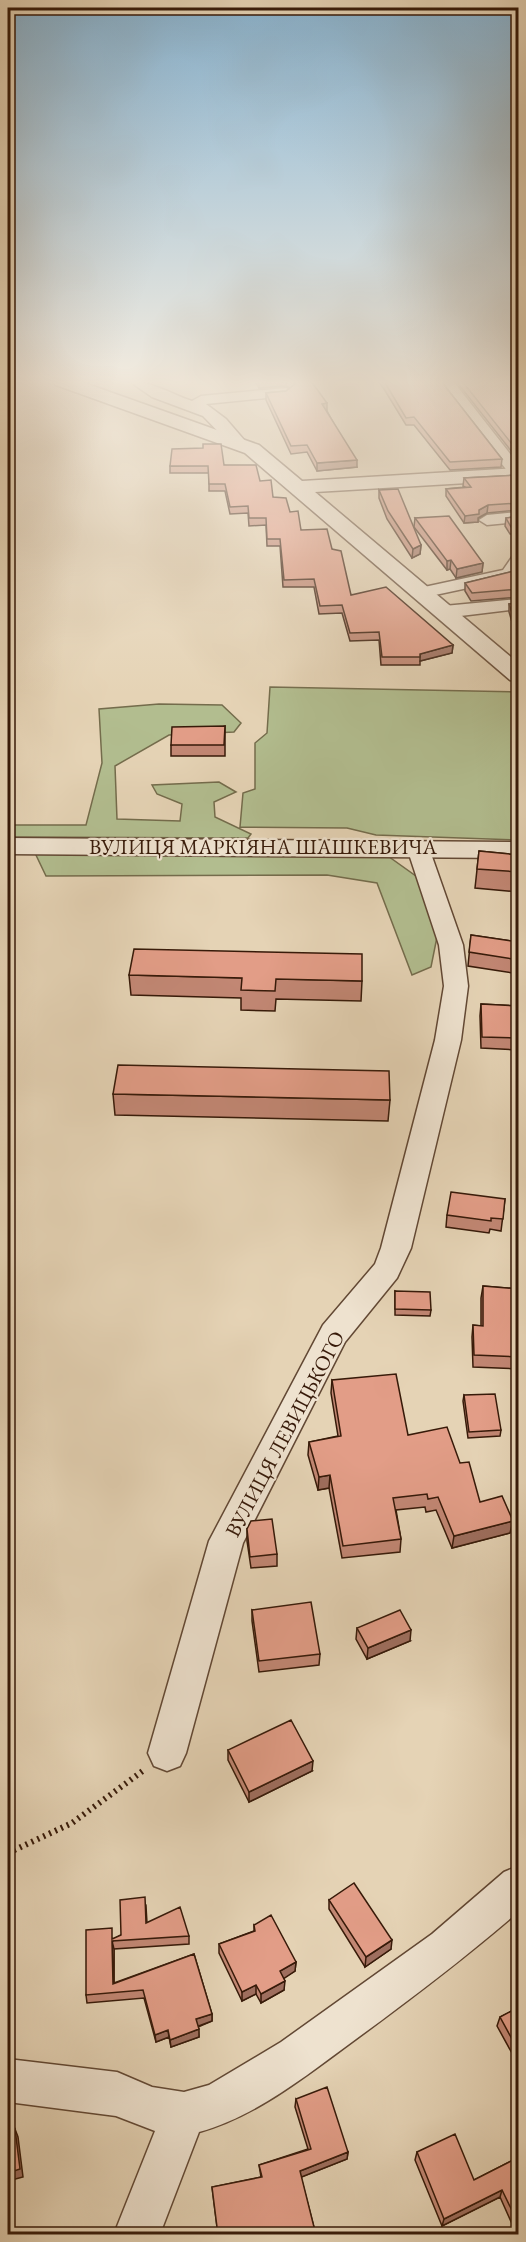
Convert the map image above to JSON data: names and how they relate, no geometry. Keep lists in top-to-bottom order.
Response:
{
  "streets": {
    "street": ["ВУЛИЦЯ МАРКІЯНА ШАШКЕВИЧА", "ВУЛИЦЯ ЛЕВИЦЬКОГО"]
  },
  "crossings": [
    ["ВУЛИЦЯ МАРКІЯНА ШАШКЕВИЧА", "ВУЛИЦЯ ЛЕВИЦЬКОГО"]
  ]
}
